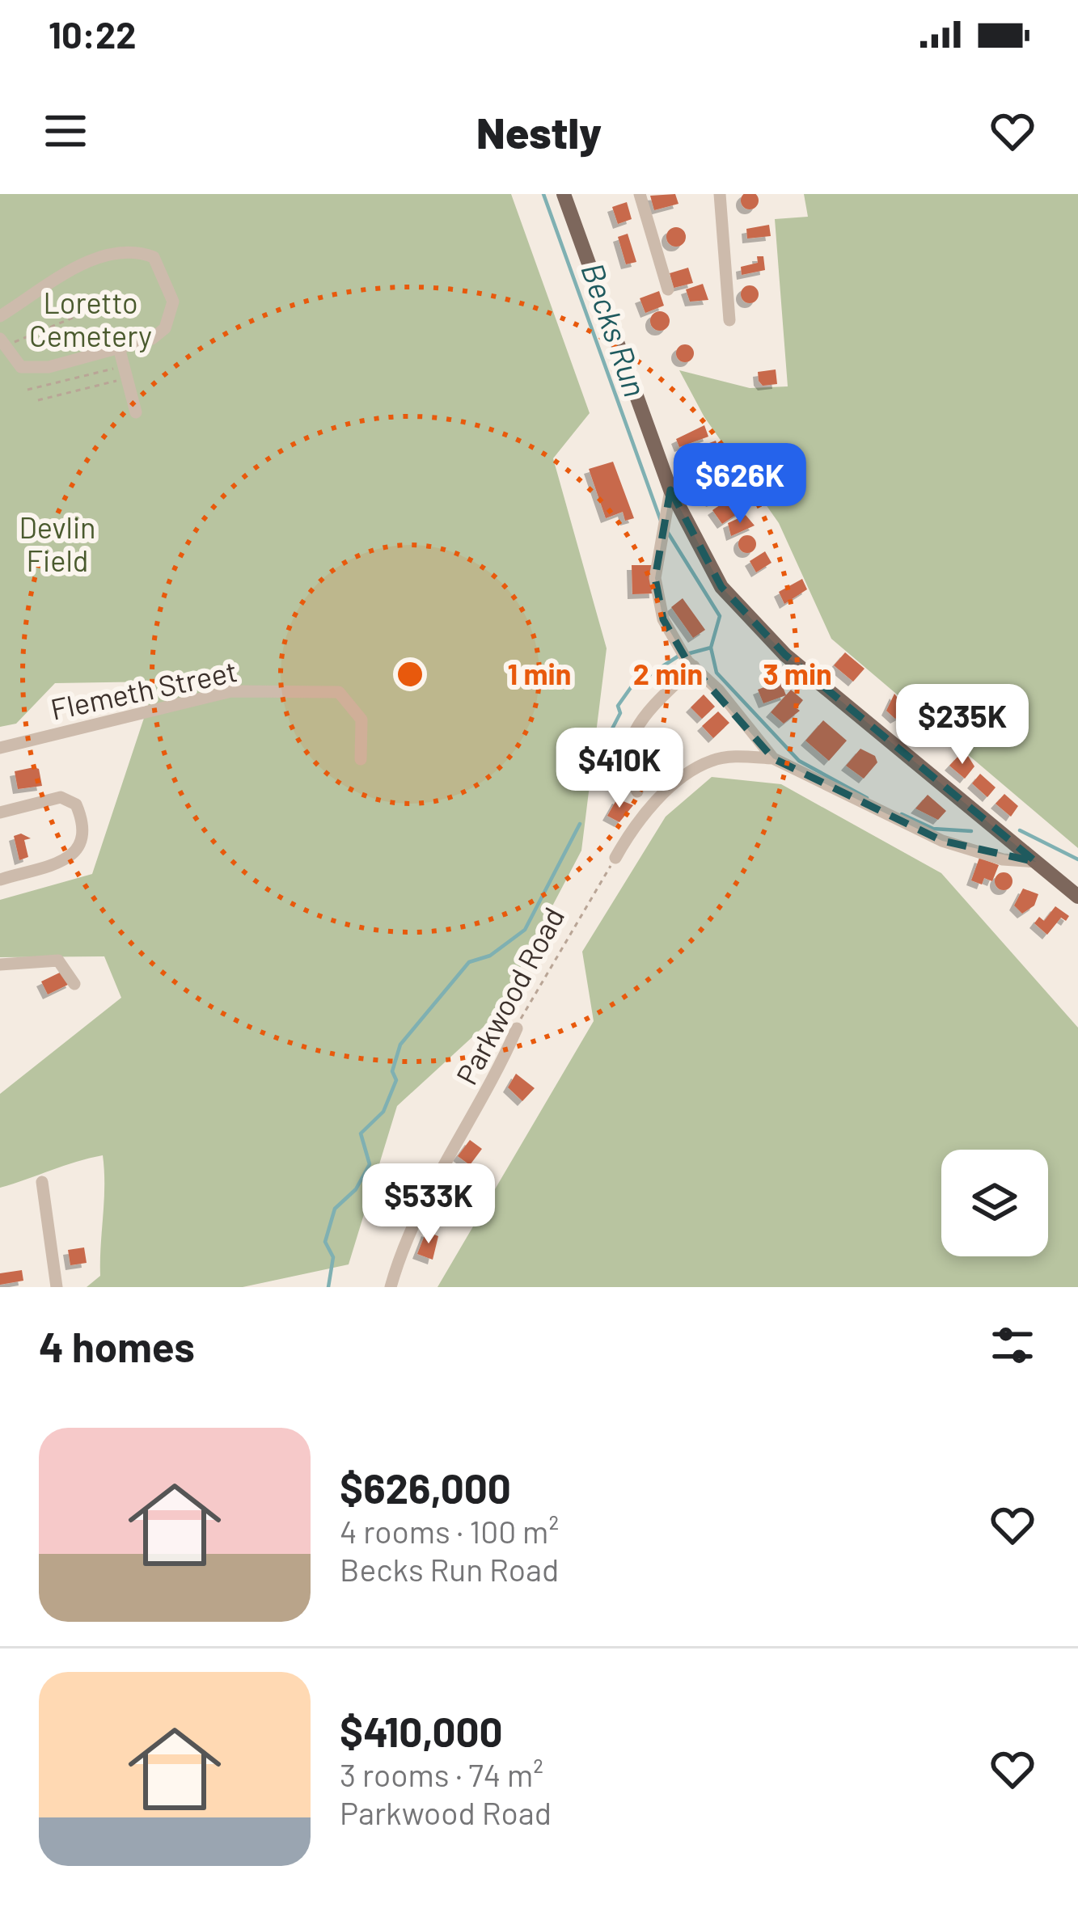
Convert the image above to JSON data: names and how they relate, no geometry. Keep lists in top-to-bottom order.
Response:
{
  "streets": {
    "street": ["Flemeth Street", "Parkwood Road"]
  },
  "water": ["Becks Run"],
  "parks": ["Loretto Cemetery", "Devlin Field"],
  "page": {
    "status": "10:22",
    "header": "Nestly",
    "price": [
      "$626K",
      "$235K",
      "$410K",
      "$533K"
    ],
    "heading": "4 homes",
    "list": [
      {
        "name": "$626,000",
        "note": "4 rooms · 100 m² · Becks Run Road"
      },
      {
        "name": "$410,000",
        "note": "3 rooms · 74 m² · Parkwood Road"
      }
    ]
  },
  "rings": ["1 min", "2 min", "3 min"]
}
